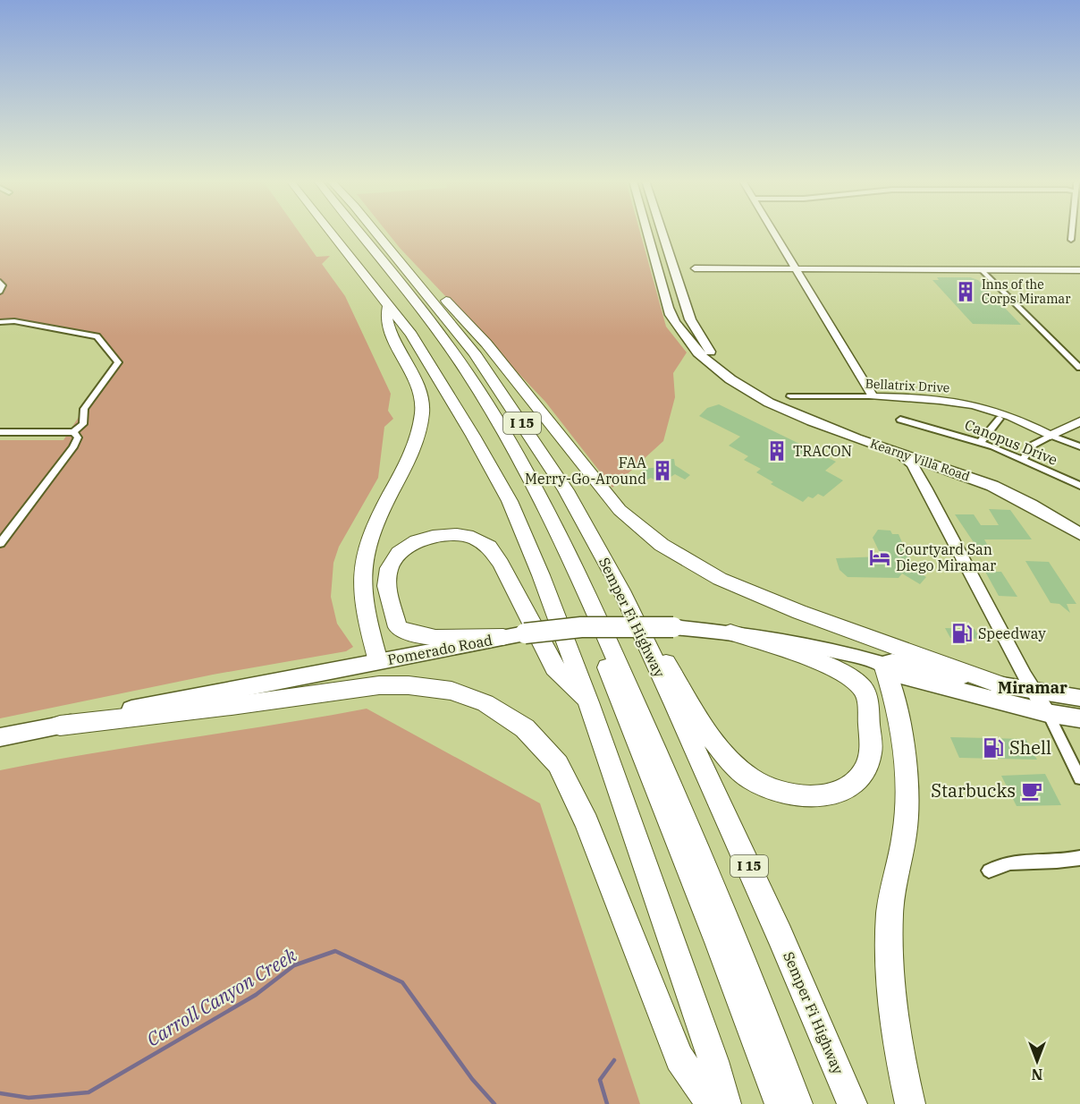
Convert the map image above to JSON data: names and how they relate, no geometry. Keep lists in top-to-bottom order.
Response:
{
  "streets": {
    "highway": ["I 15", "Semper Fi Highway"],
    "main road": ["Kearny Villa Road", "Pomerado Road"],
    "street": ["Bellatrix Drive", "Canopus Drive"]
  },
  "districts": ["Miramar"],
  "water": ["Carroll Canyon Creek"],
  "places": {
    "building": ["Inns of the Corps Miramar", "TRACON", "FAA Merry-Go-Around"],
    "hotel": ["Courtyard San Diego Miramar"],
    "fuel station": ["Speedway", "Shell"],
    "cafe": ["Starbucks"]
  },
  "north": "bottom"
}
